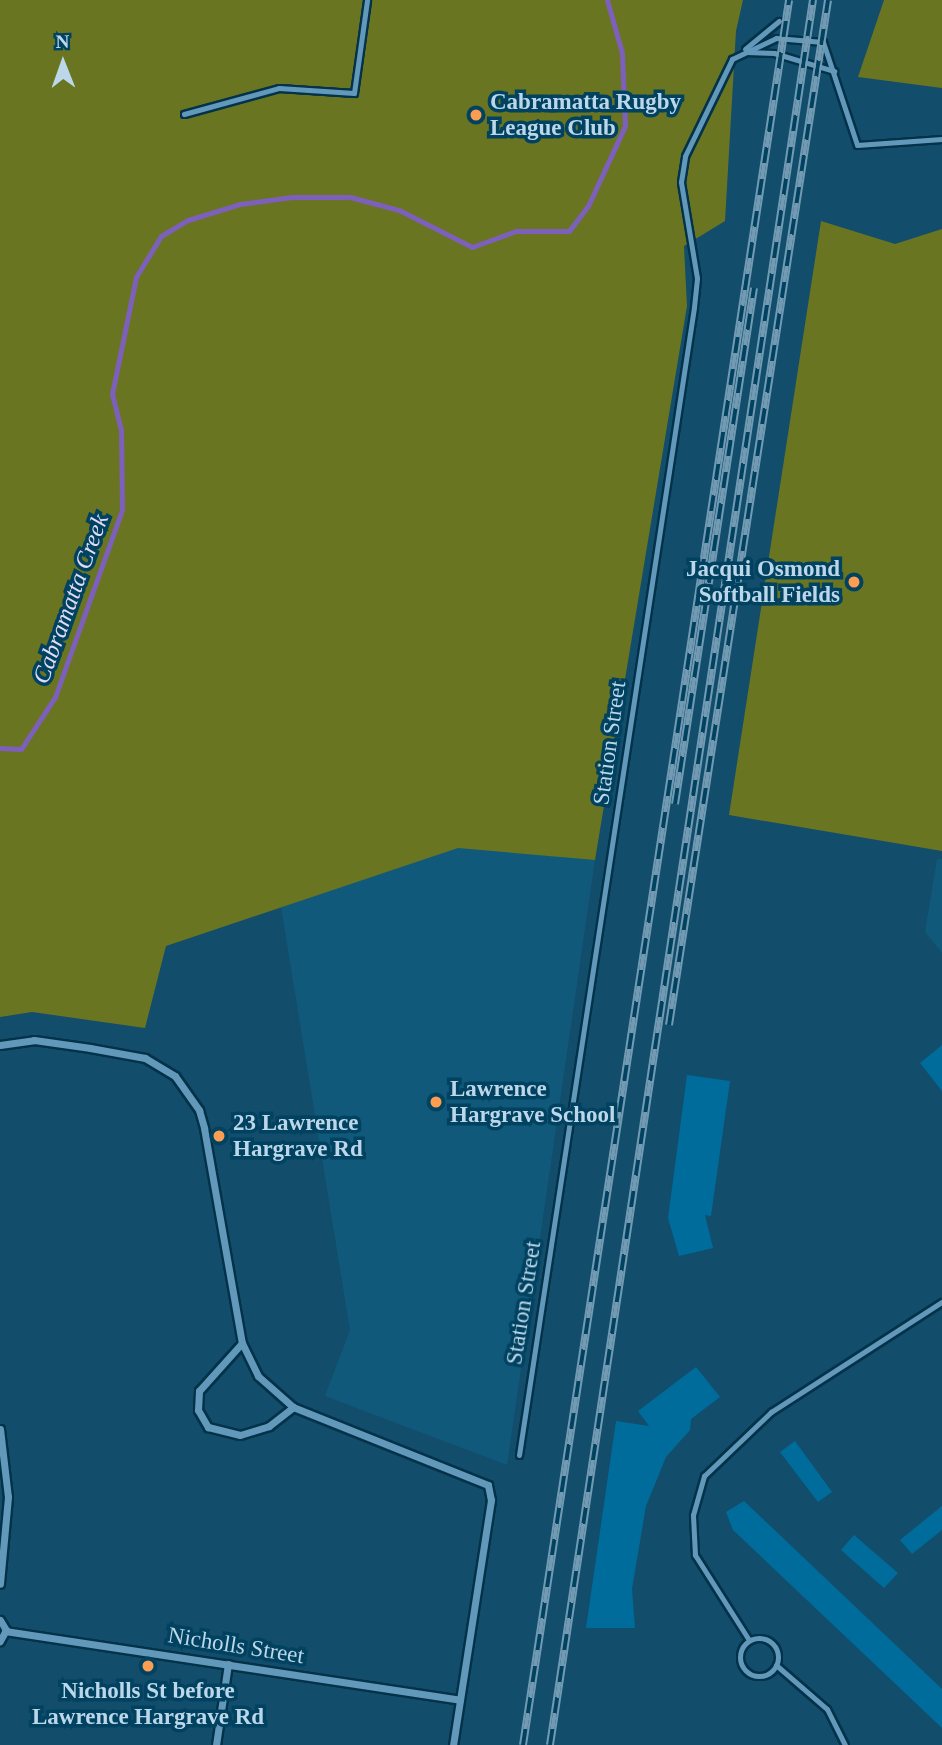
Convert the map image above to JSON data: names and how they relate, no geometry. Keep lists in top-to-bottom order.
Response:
{
  "streets": {
    "street": ["Nicholls Street"],
    "lane": ["Station Street"]
  },
  "water": ["Cabramatta Creek"],
  "places": [
    "Cabramatta Rugby League Club",
    "Jacqui Osmond Softball Fields",
    "Lawrence Hargrave School",
    "23 Lawrence Hargrave Rd",
    "Nicholls St before Lawrence Hargrave Rd"
  ],
  "north": "top"
}
